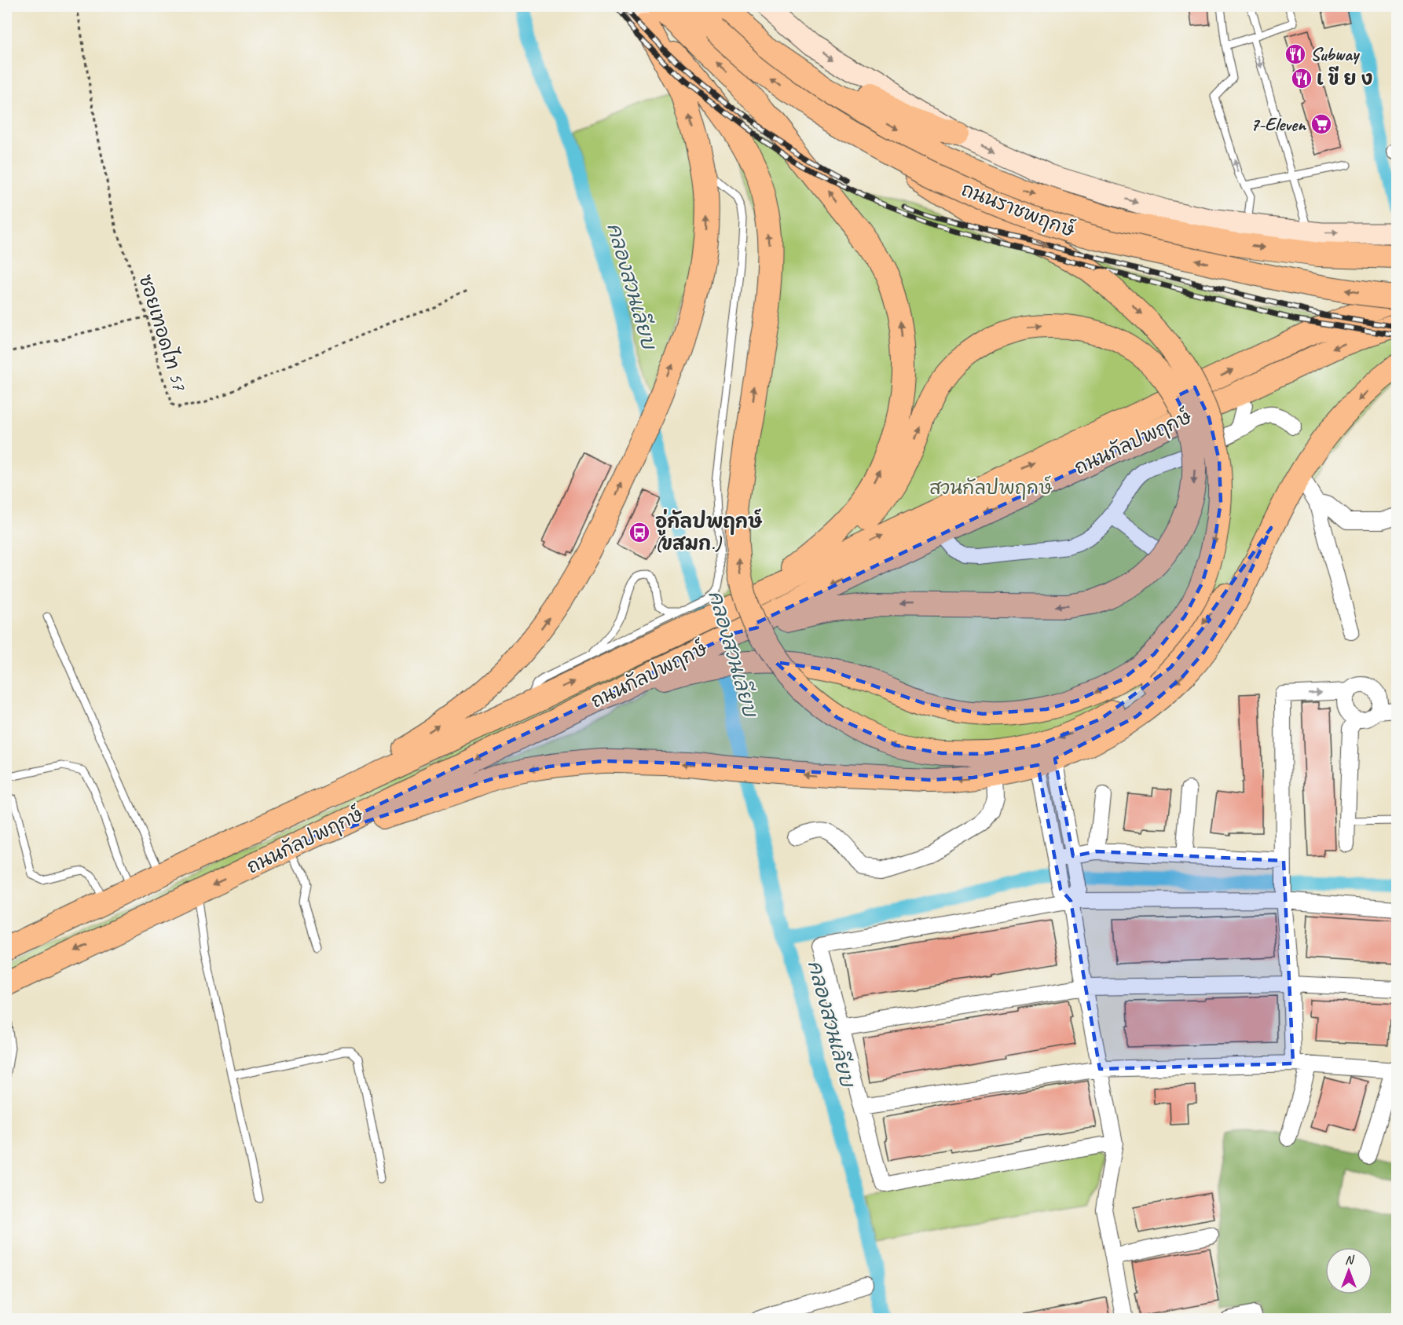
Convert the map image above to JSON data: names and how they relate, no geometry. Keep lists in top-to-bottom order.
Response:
{
  "streets": {
    "main road": ["ถนนราชพฤกษ์", "ถนนกัลปพฤกษ์"],
    "path": ["ซอยเทอดไท 57"]
  },
  "crossings": [
    ["ถนนราชพฤกษ์", "ถนนกัลปพฤกษ์"]
  ],
  "water": ["คลองสวนเลียบ"],
  "parks": ["สวนกัลปพฤกษ์"],
  "places": {
    "restaurant": ["Subway", "เ ขี ย ง"],
    "supermarket": ["7-Eleven"],
    "bus stop": ["อู่กัลปพฤกษ์ (ขสมก.)"]
  },
  "north": "top"
}
